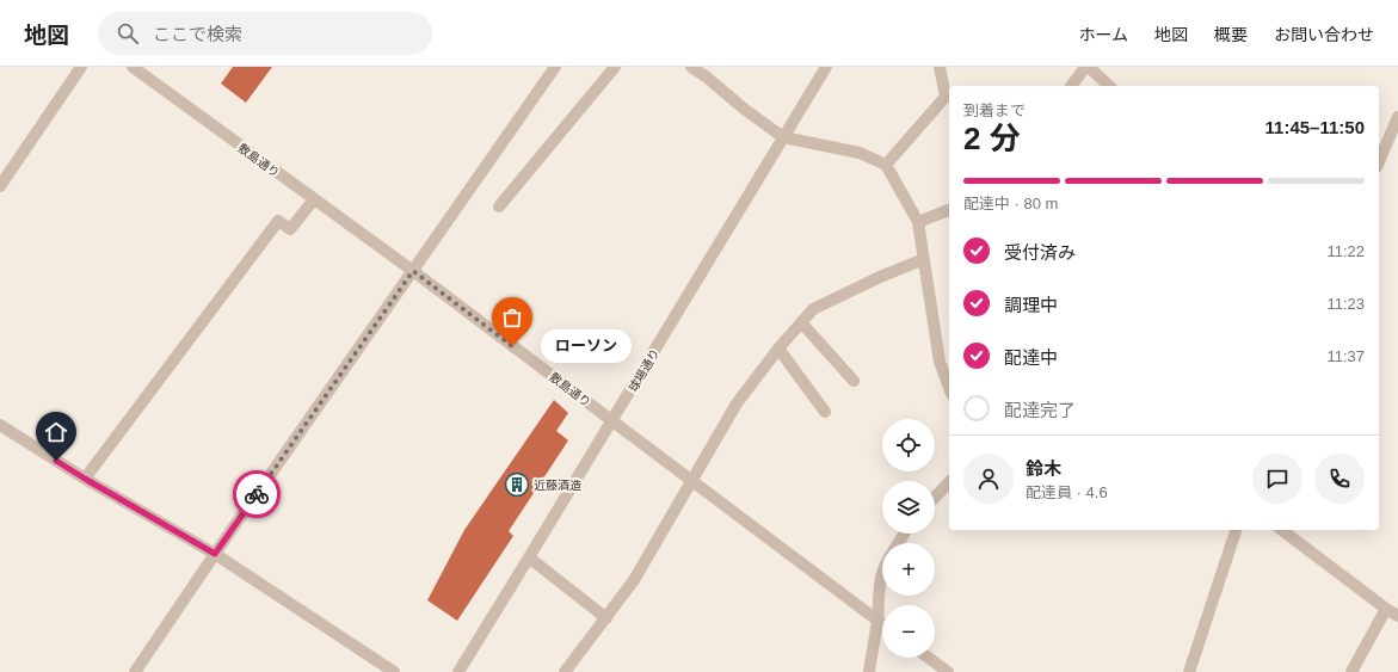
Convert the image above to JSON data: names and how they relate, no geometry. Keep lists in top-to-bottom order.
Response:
{
  "streets": {
    "street": ["敷島通り", "球場通り"]
  },
  "crossings": [
    ["敷島通り", "球場通り"]
  ],
  "places": {
    "other": ["ローソン"],
    "building": ["近藤酒造"]
  },
  "page": {
    "header": "地図",
    "search": "ここで検索",
    "nav": [
      "ホーム",
      "地図",
      "概要",
      "お問い合わせ"
    ],
    "heading": ["2 分", "到着まで", "11:45–11:50"],
    "panel": ["鈴木", "配達員 · 4.6"],
    "bar": "配達中 · 80 m",
    "list": [
      ["受付済み", "11:22"],
      ["調理中", "11:23"],
      ["配達中", "11:37"],
      "配達完了"
    ],
    "bubble": "ローソン",
    "map_buttons": ["+", "−"]
  }
}
